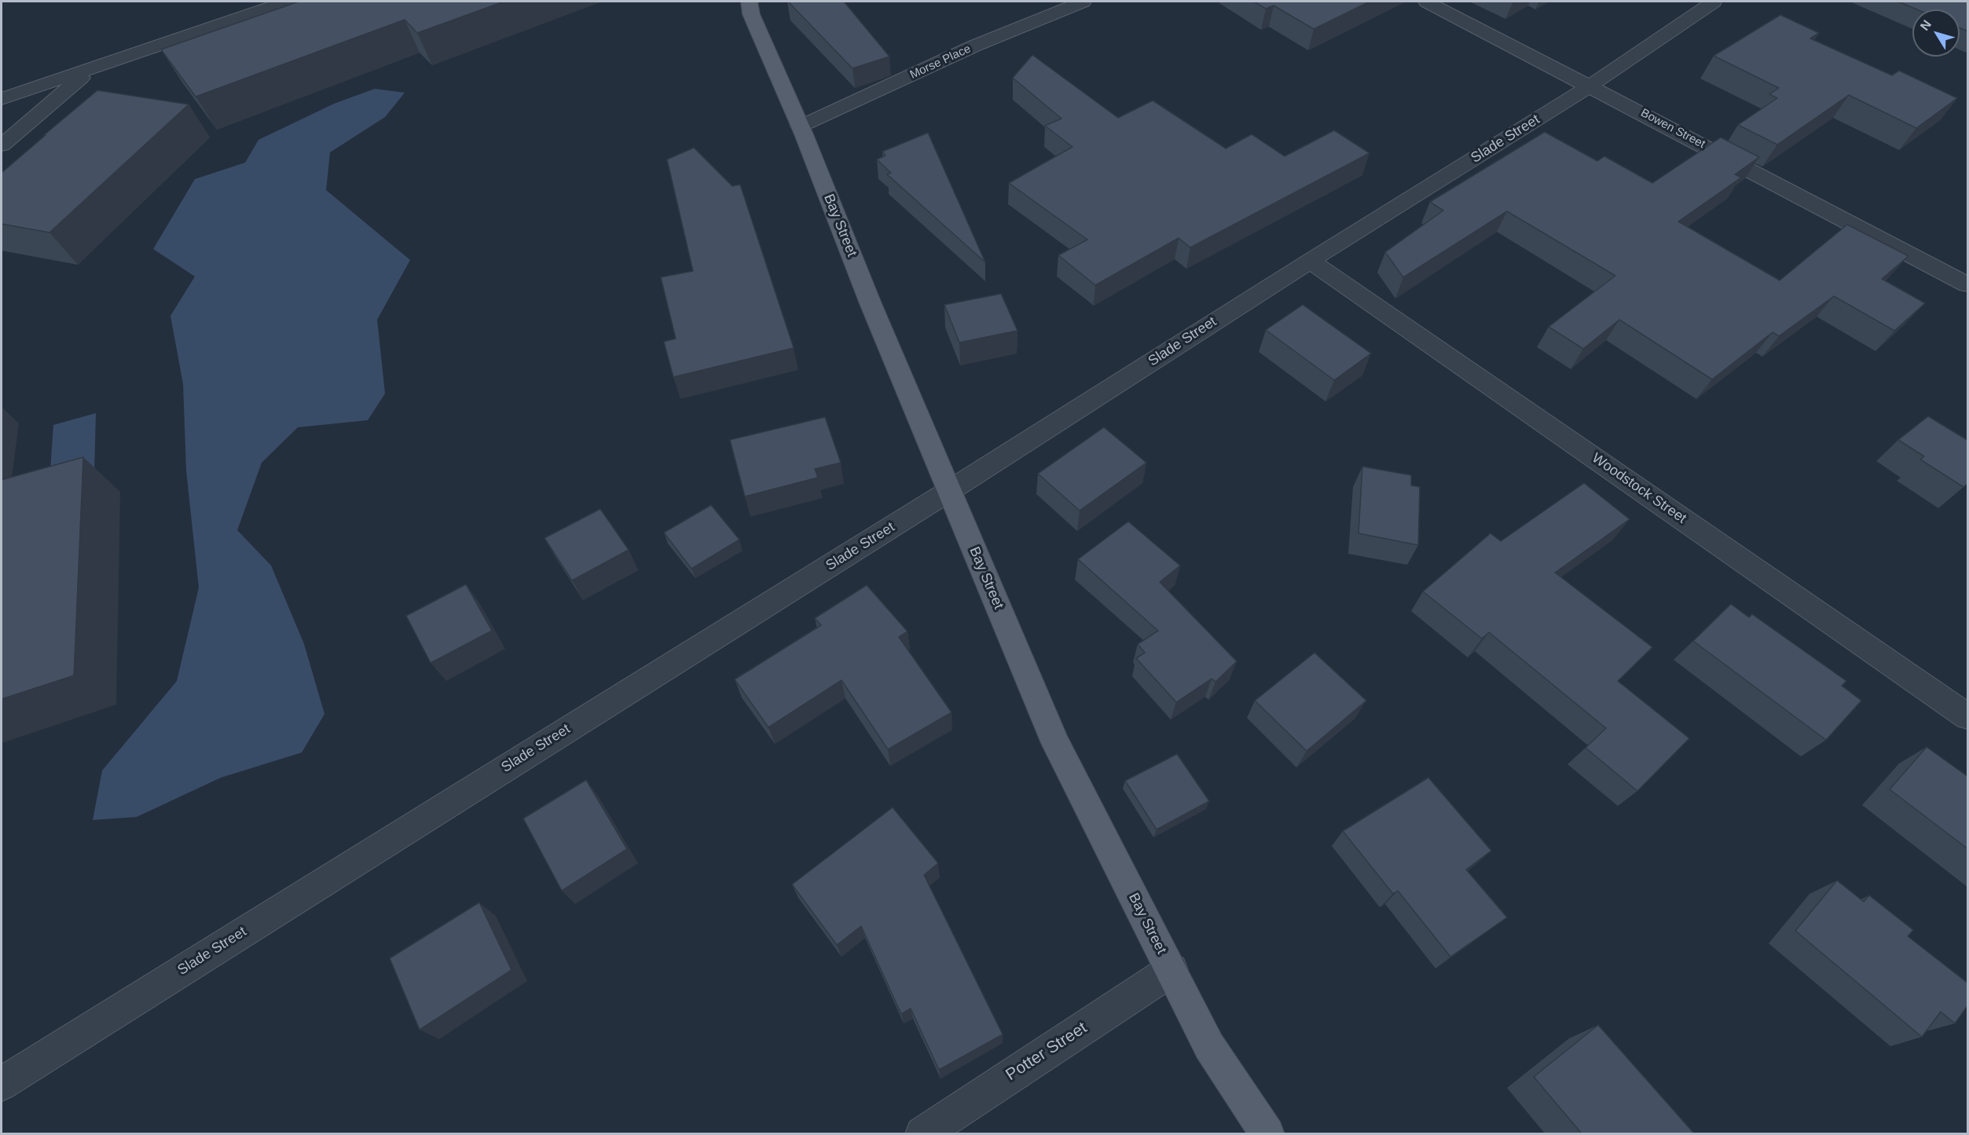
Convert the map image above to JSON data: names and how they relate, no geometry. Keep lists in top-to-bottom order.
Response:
{
  "streets": {
    "main road": ["Bay Street"],
    "street": [
      "Morse Place",
      "Bowen Street",
      "Slade Street",
      "Woodstock Street",
      "Potter Street"
    ]
  },
  "crossings": [
    ["Morse Place", "Bay Street"],
    ["Bowen Street", "Slade Street"],
    ["Slade Street", "Bay Street"],
    ["Slade Street", "Woodstock Street"],
    ["Bay Street", "Potter Street"]
  ],
  "north": "top left"
}
